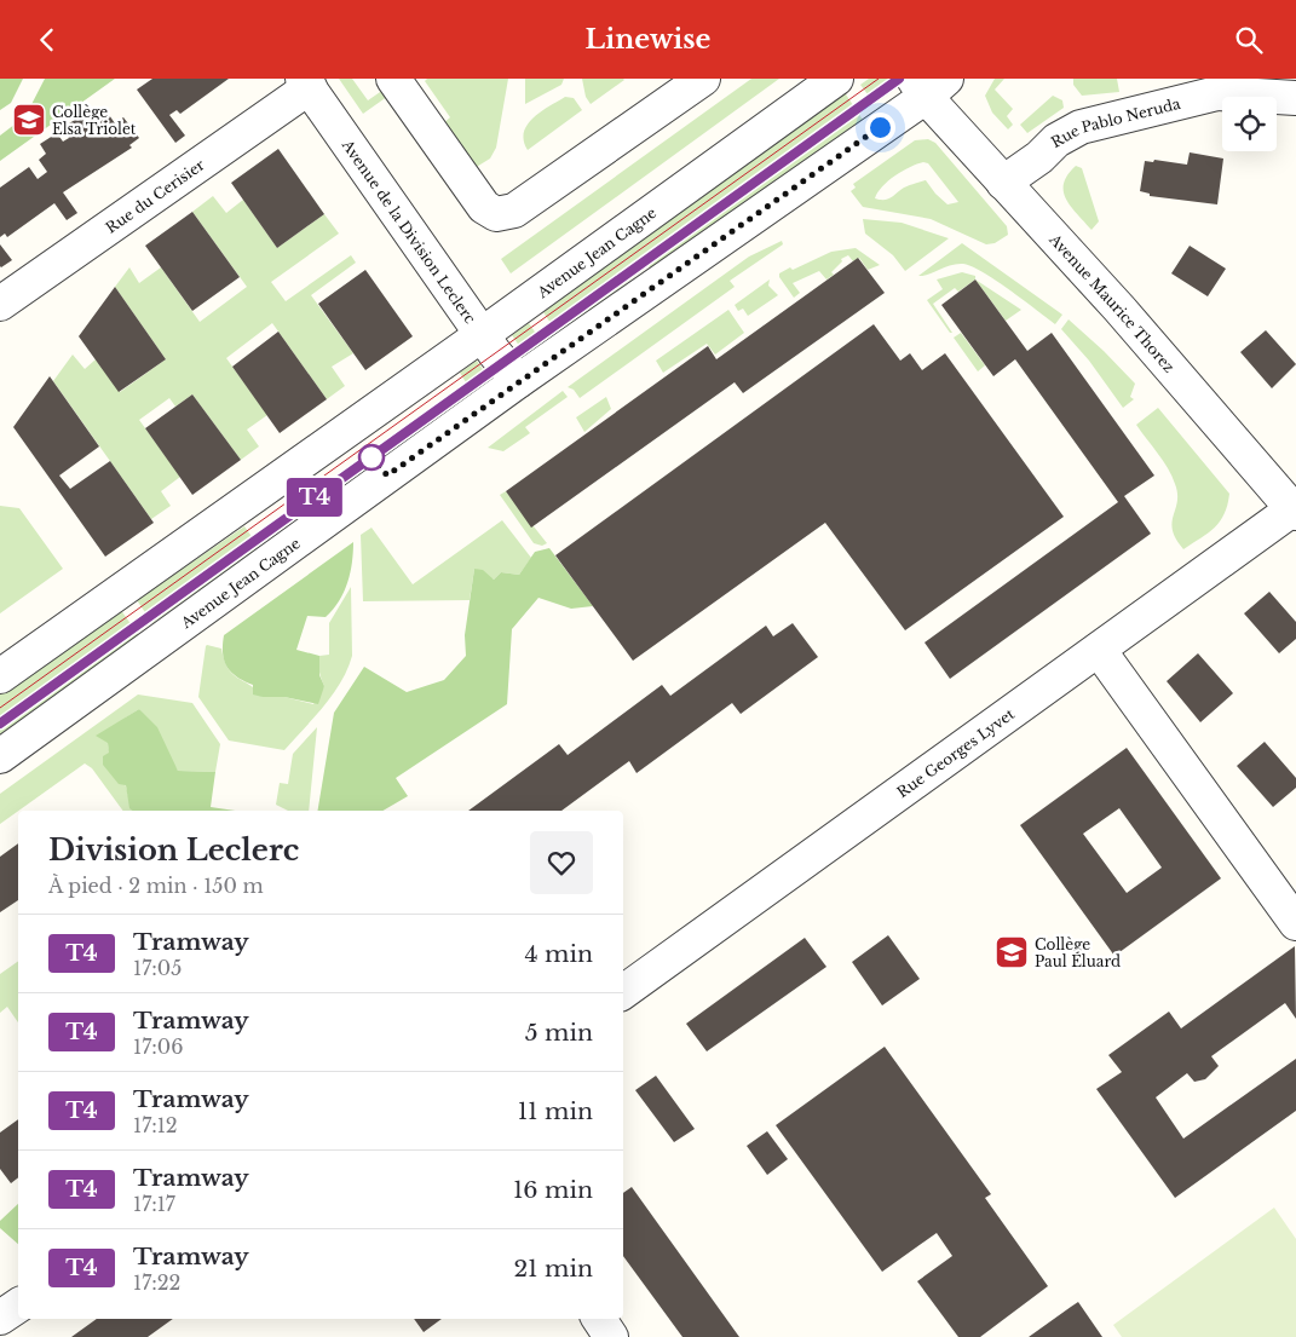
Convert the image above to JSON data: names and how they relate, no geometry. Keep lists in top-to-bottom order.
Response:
{
  "streets": {
    "street": [
      "Rue Pablo Neruda",
      "Rue du Cerisier",
      "Avenue de la Division Leclerc",
      "Avenue Jean Cagne",
      "Avenue Maurice Thorez",
      "Rue Georges Lyvet"
    ]
  },
  "crossings": [
    ["Rue Pablo Neruda", "Avenue Maurice Thorez"],
    ["Rue du Cerisier", "Avenue de la Division Leclerc"],
    ["Avenue de la Division Leclerc", "Avenue Jean Cagne"],
    ["Avenue Jean Cagne", "Avenue Maurice Thorez"],
    ["Avenue Maurice Thorez", "Rue Georges Lyvet"]
  ],
  "places": {
    "school or university": ["Collège Elsa Triolet", "Collège Paul Éluard"]
  },
  "lines": ["tram line T4"],
  "page": {
    "header": "Linewise",
    "on_map": "T4",
    "heading": ["Division Leclerc", "À pied · 2 min · 150 m"],
    "list": [
      {
        "mark": "T4",
        "name": "Tramway",
        "note": "17:05",
        "value": "4 min"
      },
      {
        "mark": "T4",
        "name": "Tramway",
        "note": "17:06",
        "value": "5 min"
      },
      {
        "mark": "T4",
        "name": "Tramway",
        "note": "17:12",
        "value": "11 min"
      },
      {
        "mark": "T4",
        "name": "Tramway",
        "note": "17:17",
        "value": "16 min"
      },
      {
        "mark": "T4",
        "name": "Tramway",
        "note": "17:22",
        "value": "21 min"
      }
    ]
  }
}
